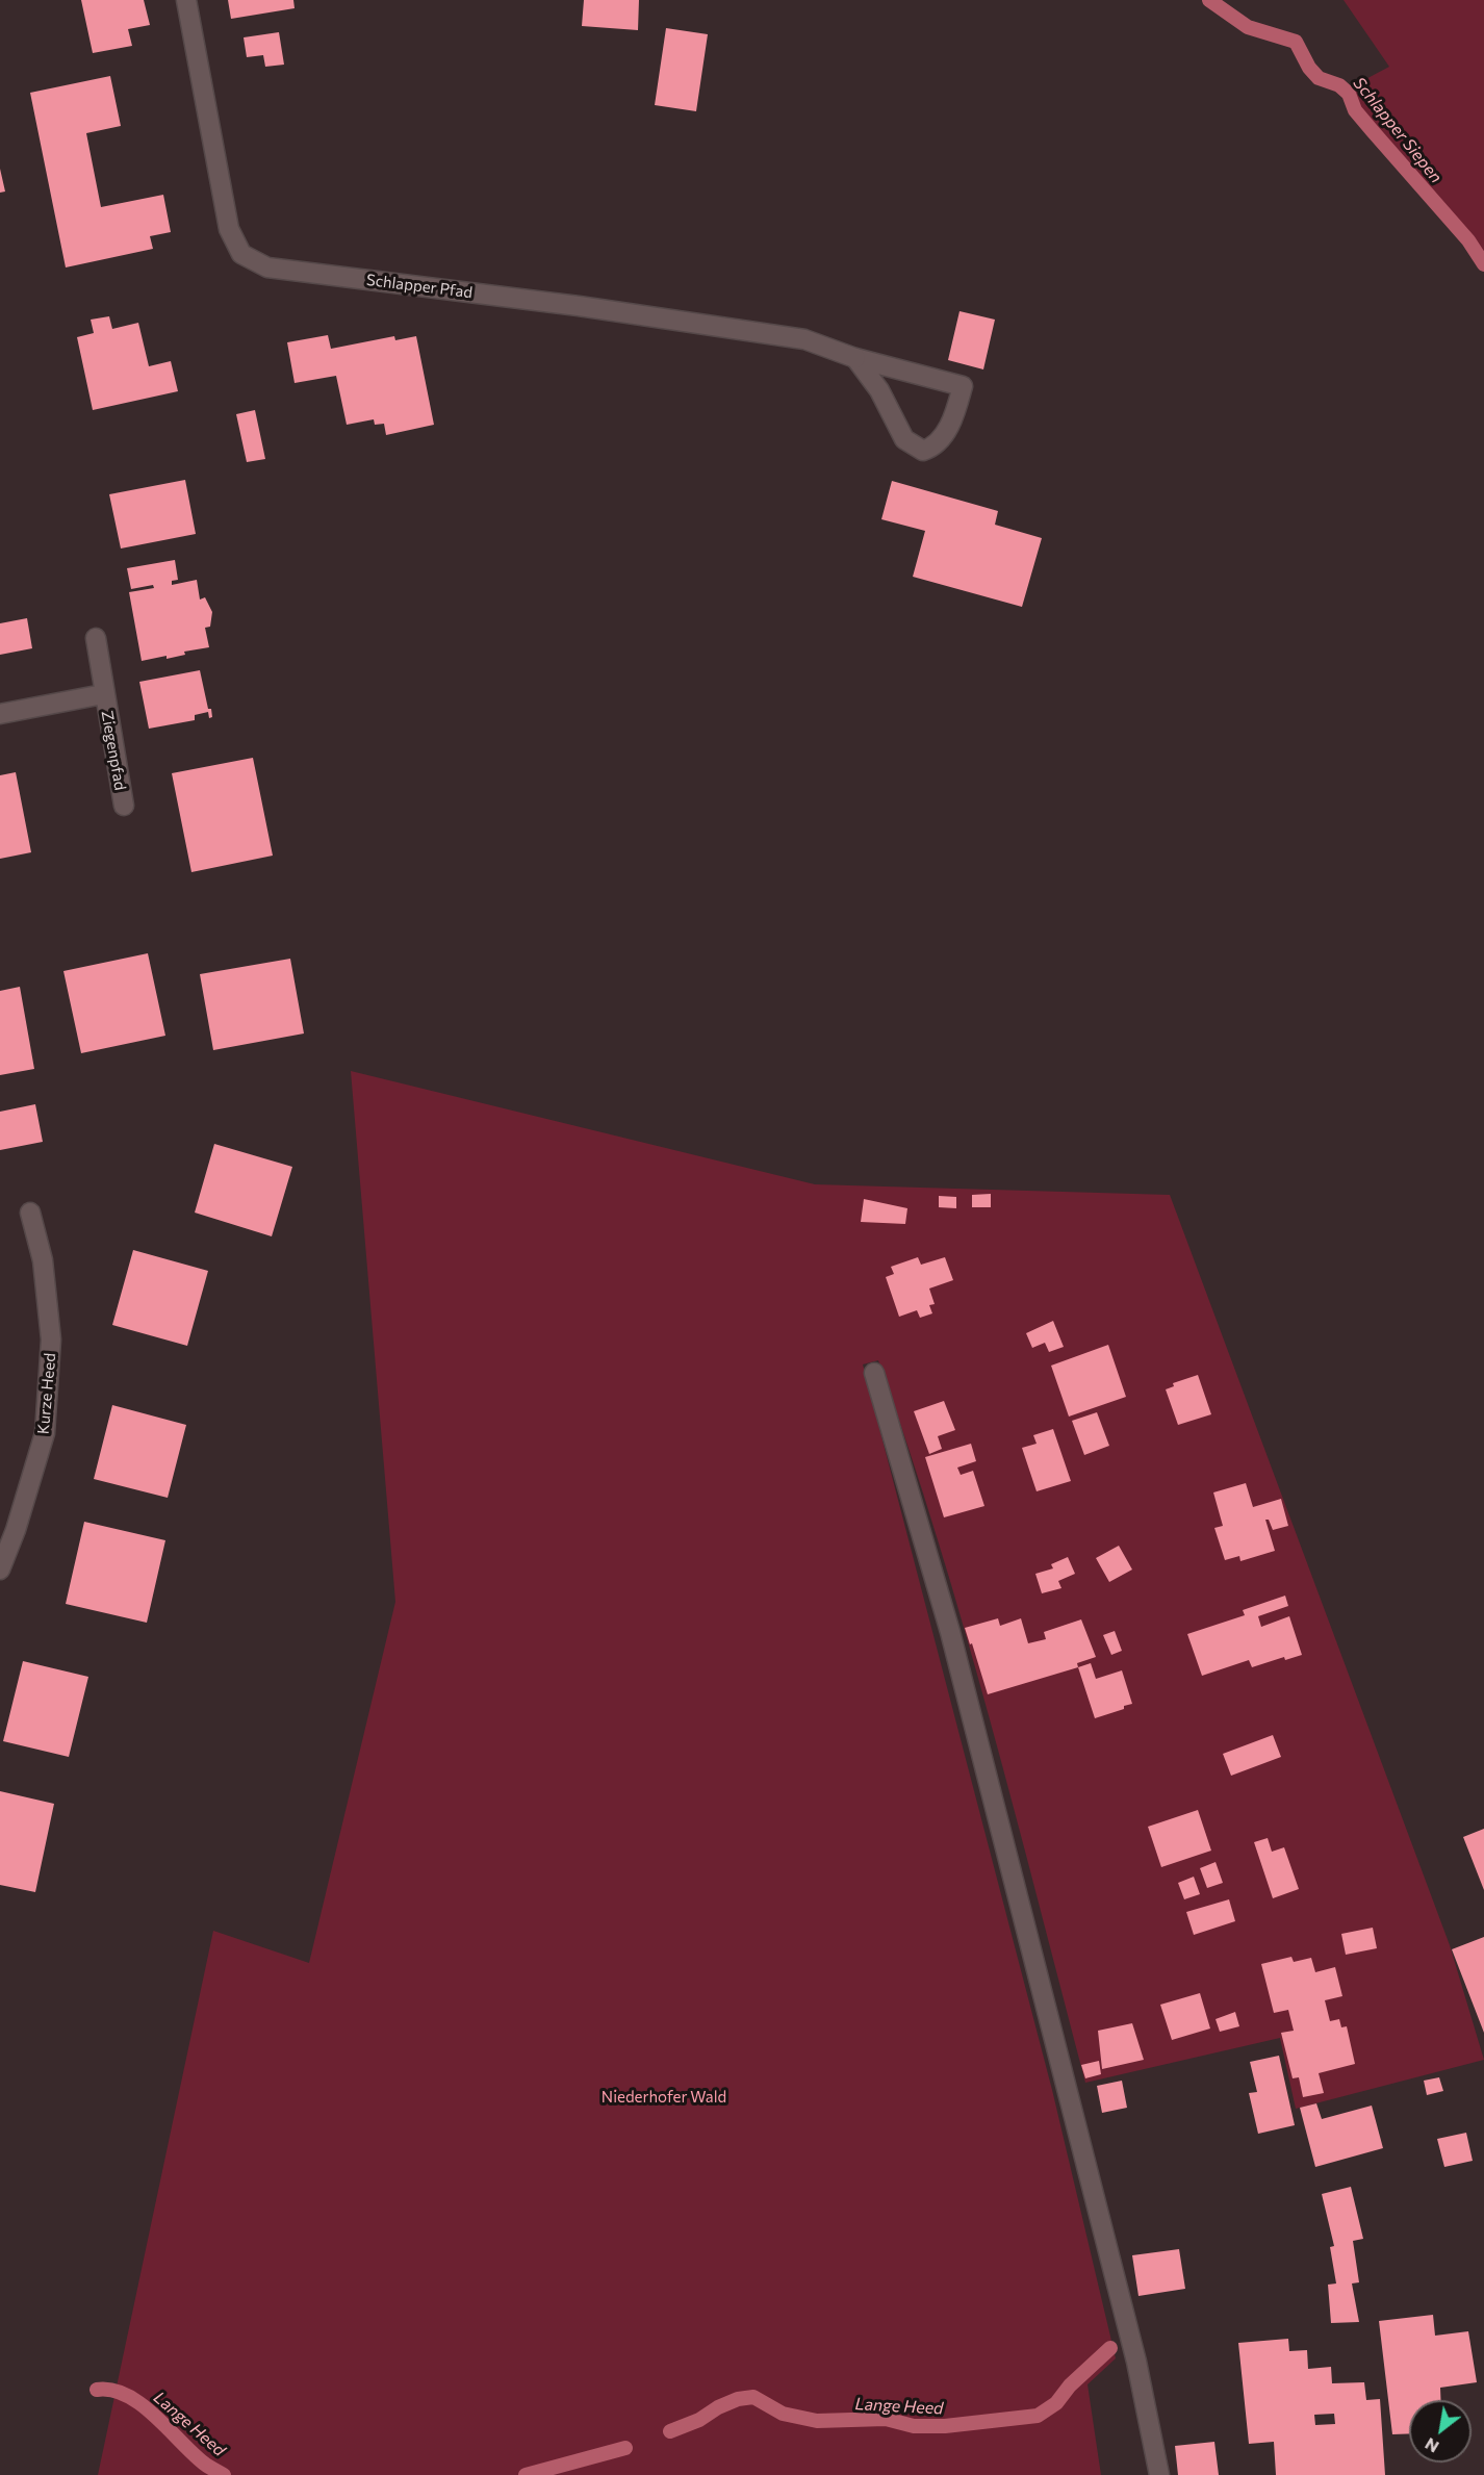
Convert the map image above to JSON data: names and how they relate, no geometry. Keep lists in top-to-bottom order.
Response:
{
  "streets": {
    "street": ["Schlapper Pfad", "Ziegenpfad", "Kurze Heed"]
  },
  "water": ["Schlapper Siepen", "Lange Heed"],
  "parks": ["Niederhofer Wald"],
  "north": "bottom left"
}
